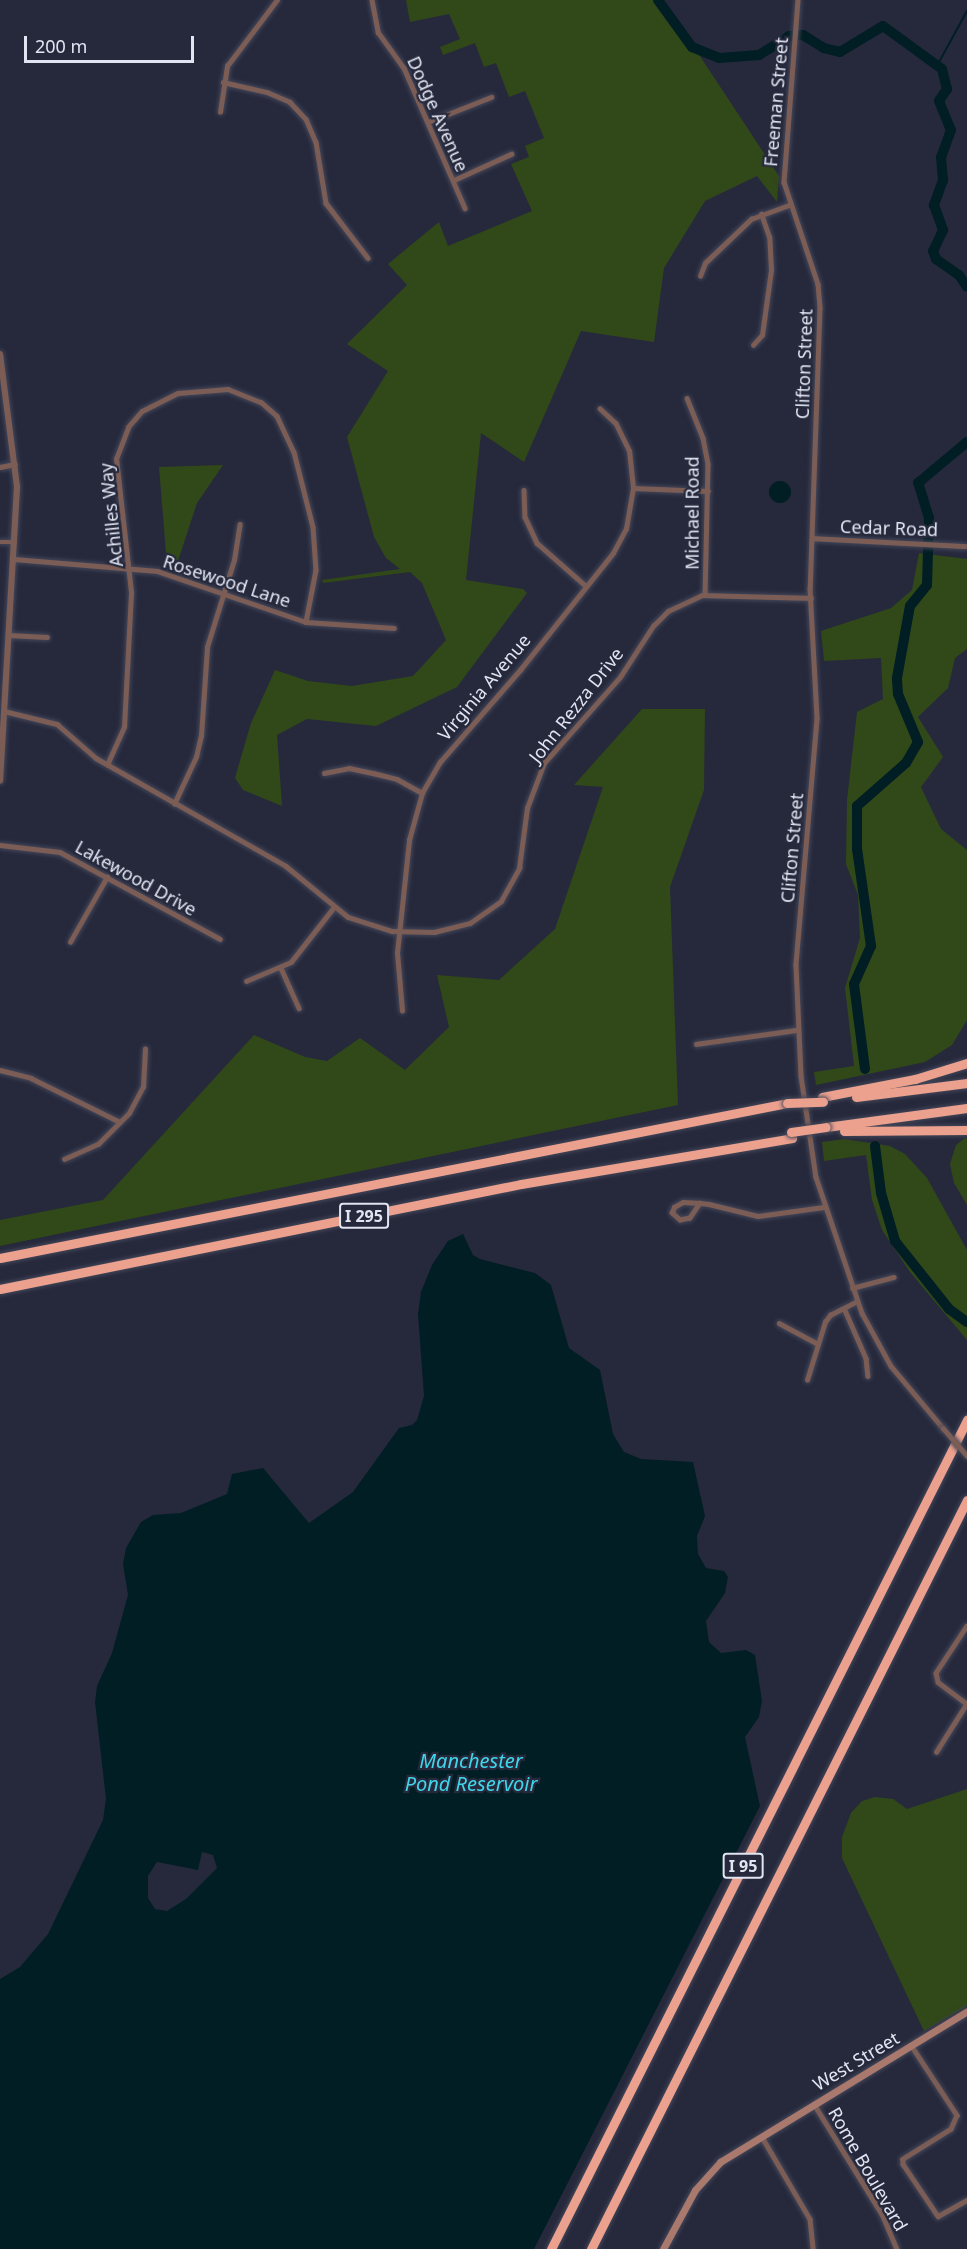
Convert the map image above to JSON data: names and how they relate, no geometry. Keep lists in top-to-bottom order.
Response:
{
  "streets": {
    "highway": ["I 295", "I 95"],
    "main road": ["West Street"],
    "street": [
      "Freeman Street",
      "Dodge Avenue",
      "Clifton Street",
      "Michael Road",
      "Achilles Way",
      "Cedar Road",
      "Rosewood Lane",
      "Virginia Avenue",
      "John Rezza Drive",
      "Lakewood Drive",
      "Rome Boulevard"
    ]
  },
  "crossings": [
    ["Freeman Street", "Clifton Street"],
    ["Clifton Street", "Cedar Road"],
    ["Clifton Street", "John Rezza Drive"],
    ["Michael Road", "John Rezza Drive"],
    ["Achilles Way", "Rosewood Lane"],
    ["Achilles Way", "John Rezza Drive"],
    ["Virginia Avenue", "John Rezza Drive"],
    ["West Street", "Rome Boulevard"]
  ],
  "water": ["Manchester Pond Reservoir"],
  "scale_bar": "200 m"
}
